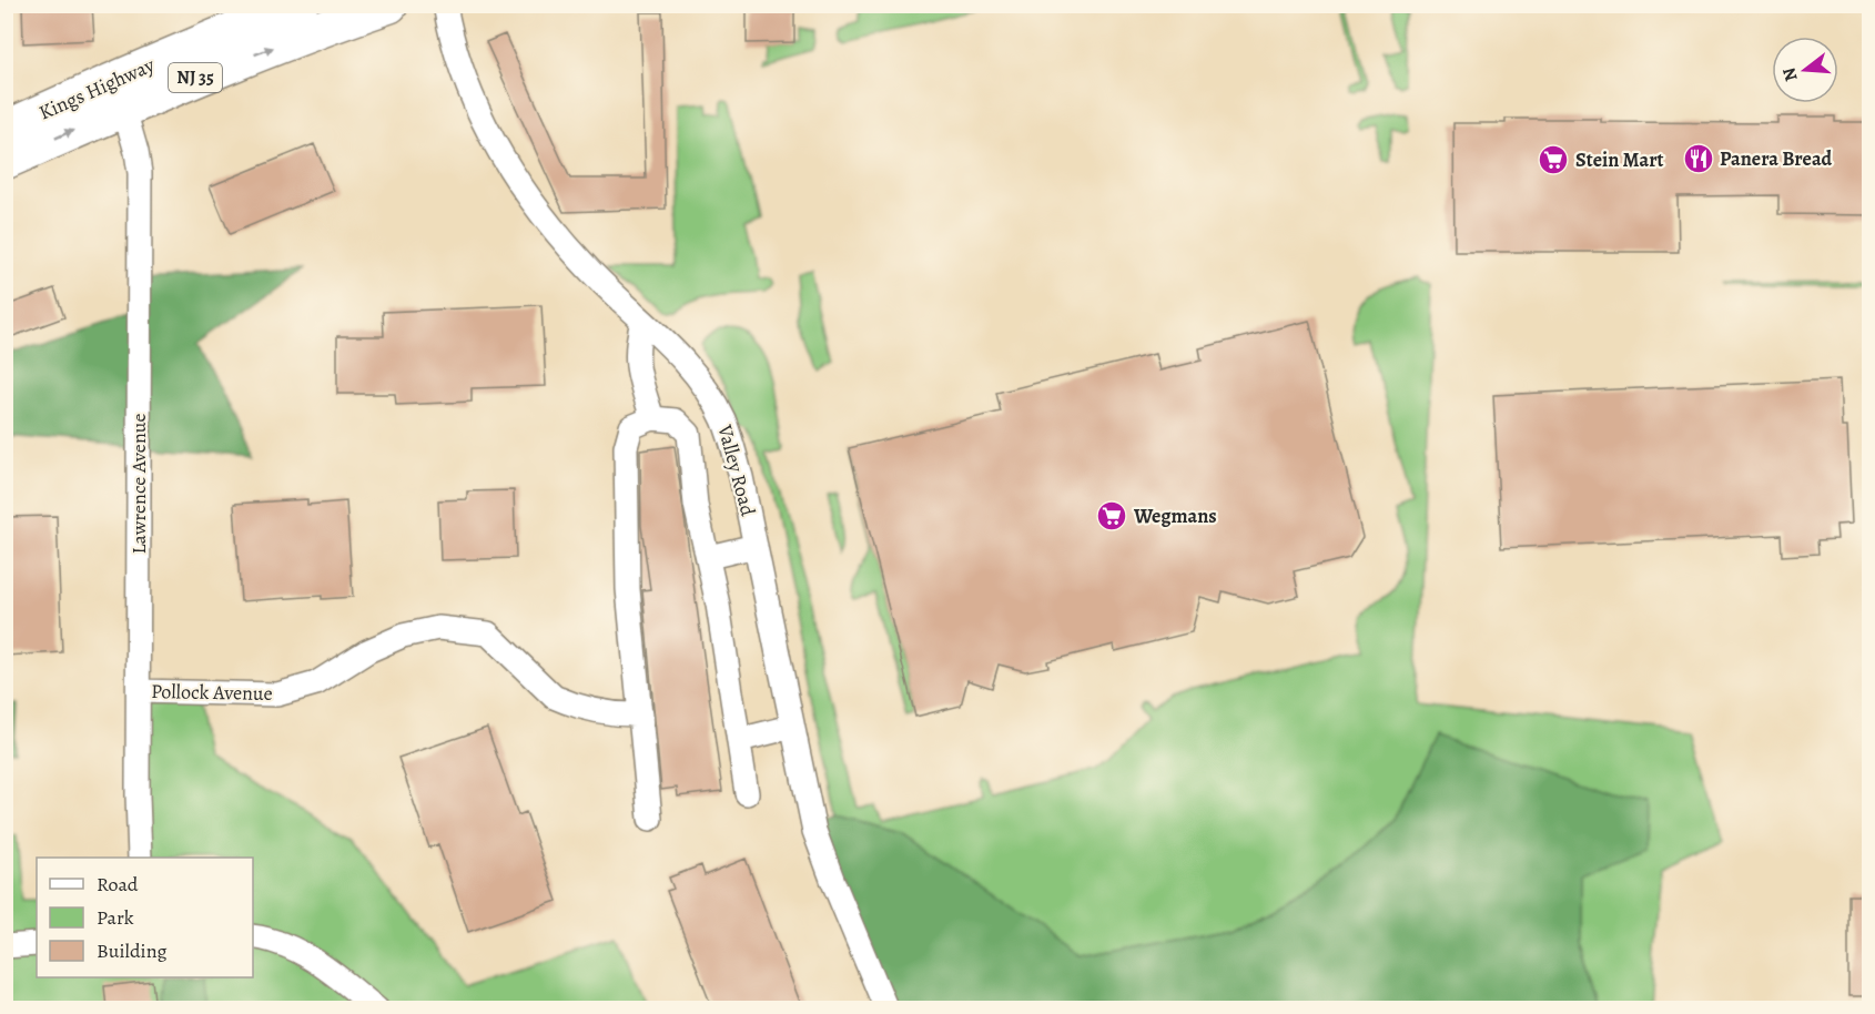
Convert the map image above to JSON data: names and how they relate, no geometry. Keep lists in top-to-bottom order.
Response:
{
  "streets": {
    "main road": ["NJ 35", "Kings Highway"],
    "street": ["Valley Road", "Lawrence Avenue", "Pollock Avenue"]
  },
  "crossings": [
    ["Kings Highway", "Lawrence Avenue"],
    ["Lawrence Avenue", "Pollock Avenue"]
  ],
  "places": {
    "restaurant": ["Panera Bread"],
    "supermarket": ["Stein Mart", "Wegmans"]
  },
  "legend": ["Road", "Park", "Building"],
  "north": "left"
}
